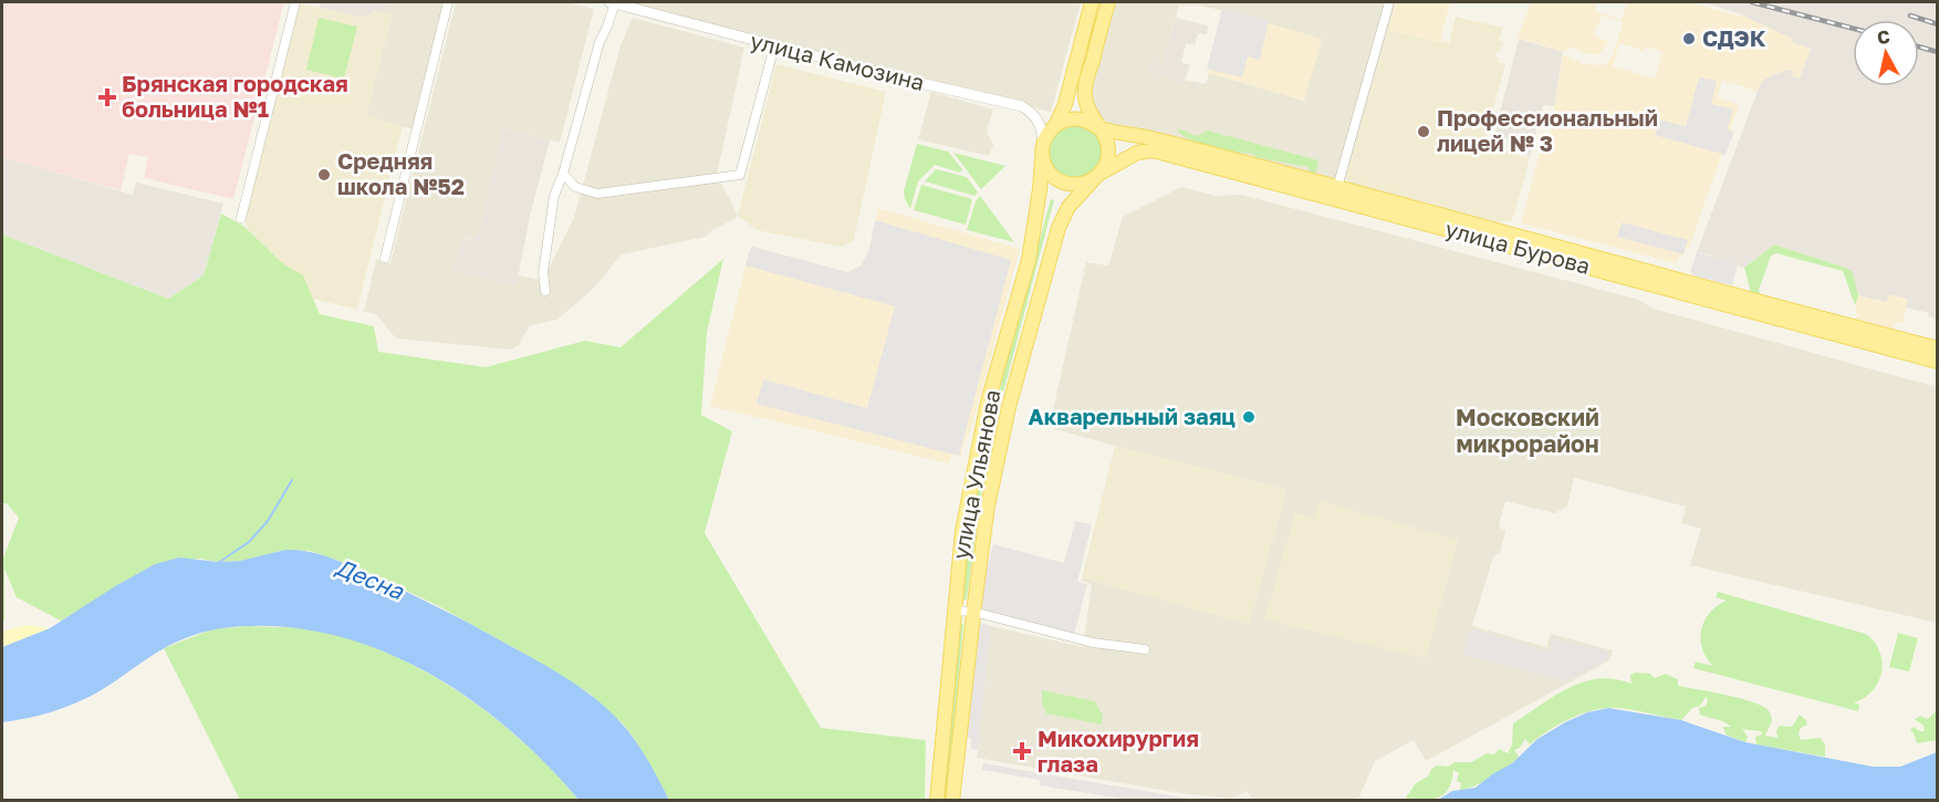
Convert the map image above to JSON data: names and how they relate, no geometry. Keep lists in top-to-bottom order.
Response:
{
  "streets": {
    "main road": ["улица Бурова", "улица Ульянова"],
    "street": ["улица Камозина"]
  },
  "crossings": [
    ["улица Камозина", "улица Бурова"],
    ["улица Камозина", "улица Ульянова"],
    ["улица Бурова", "улица Ульянова"]
  ],
  "districts": ["Московский микрорайон"],
  "water": ["Десна"],
  "places": {
    "other": [
      "СДЭК",
      "Профессиональный лицей № 3",
      "Средняя школа №52",
      "Акварельный заяц"
    ],
    "health": ["Брянская городская больница №1", "Микохирургия глаза"]
  },
  "north": "top"
}
